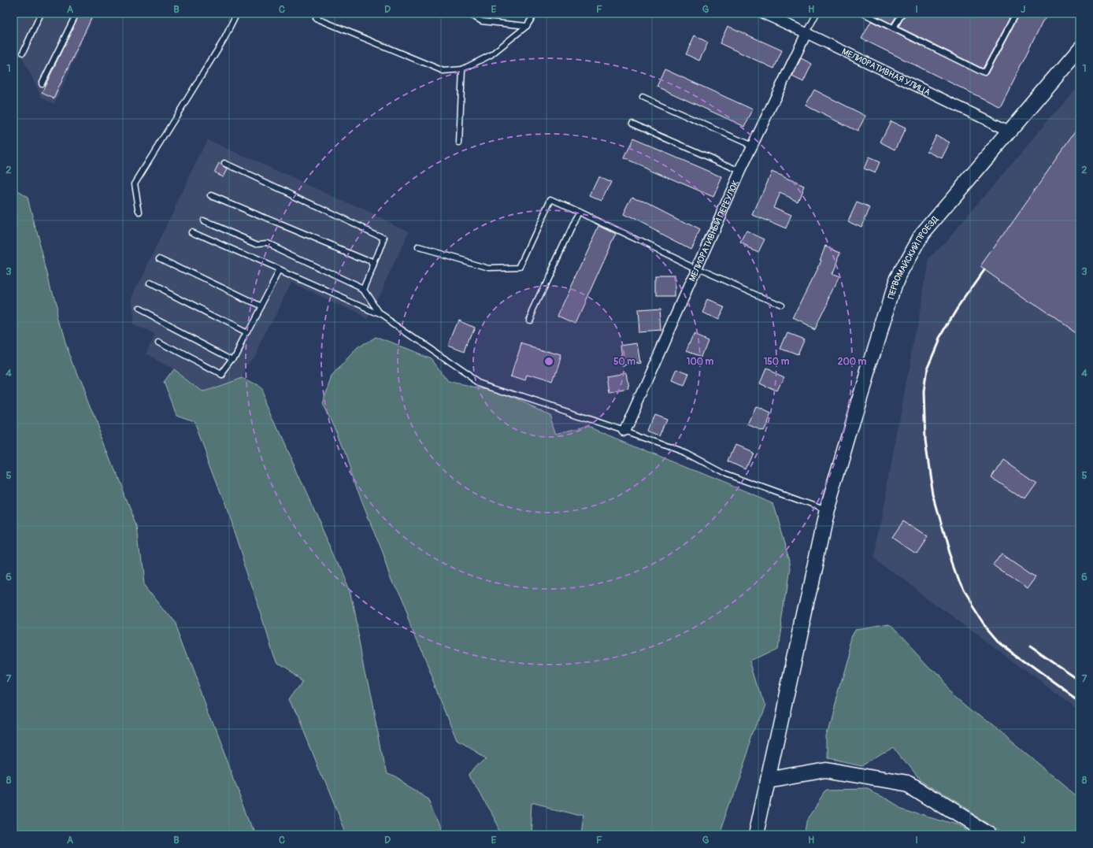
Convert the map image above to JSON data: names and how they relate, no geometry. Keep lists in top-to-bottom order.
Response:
{
  "streets": {
    "main road": ["ПЕРВОМАЙСКИЙ ПРОЕЗД"],
    "street": ["МЕЛИОРАТИВНАЯ УЛИЦА", "МЕЛИОРАТИВНЫЙ ПЕРЕУЛОК"]
  },
  "crossings": [
    ["МЕЛИОРАТИВНАЯ УЛИЦА", "МЕЛИОРАТИВНЫЙ ПЕРЕУЛОК"],
    ["МЕЛИОРАТИВНАЯ УЛИЦА", "ПЕРВОМАЙСКИЙ ПРОЕЗД"]
  ],
  "grid": {
    "columns": [
      "A",
      "B",
      "C",
      "D",
      "E",
      "F",
      "G",
      "H",
      "I",
      "J"
    ],
    "rows": [
      "1",
      "2",
      "3",
      "4",
      "5",
      "6",
      "7",
      "8"
    ]
  },
  "rings": [
    "50 m",
    "100 m",
    "150 m",
    "200 m"
  ]
}
